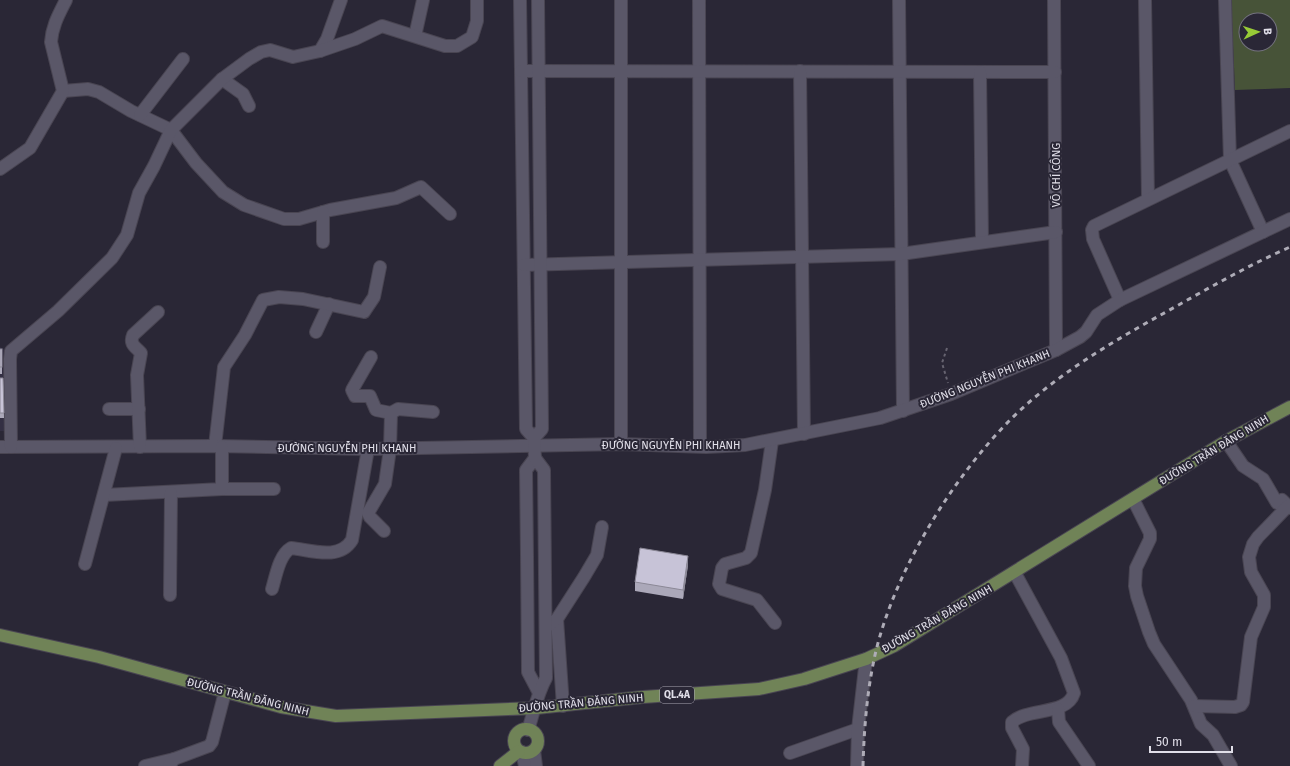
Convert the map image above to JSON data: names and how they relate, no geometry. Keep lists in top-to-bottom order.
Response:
{
  "streets": {
    "main road": ["ĐƯỜNG TRẦN ĐĂNG NINH", "QL.4A"],
    "street": ["VÕ CHÍ CÔNG", "ĐƯỜNG NGUYỄN PHI KHANH"]
  },
  "crossings": [
    ["VÕ CHÍ CÔNG", "ĐƯỜNG NGUYỄN PHI KHANH"]
  ],
  "scale_bar": "50 m",
  "north": "right"
}
